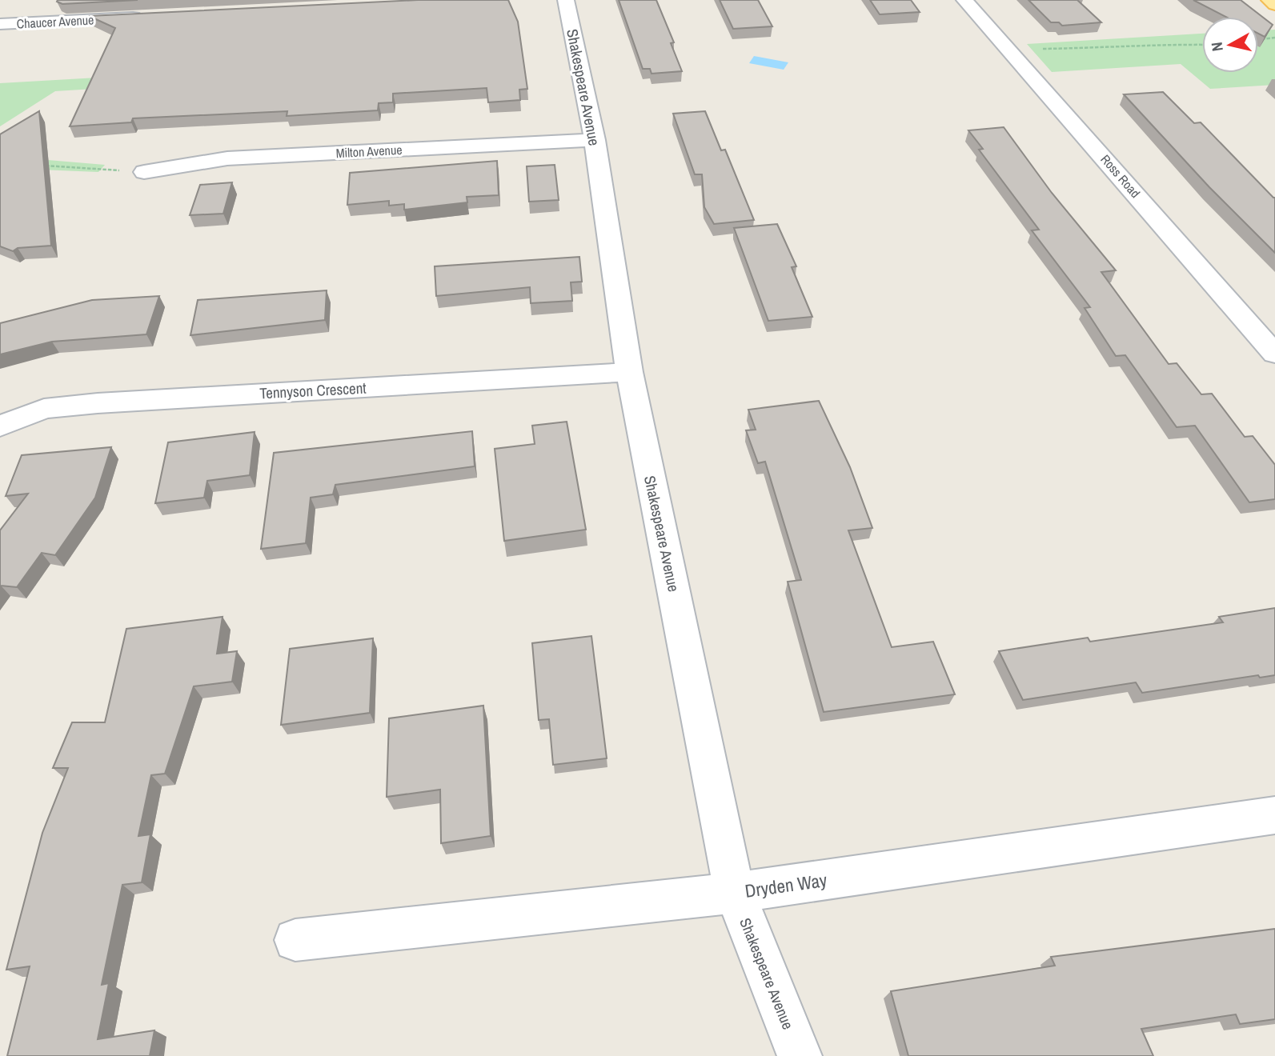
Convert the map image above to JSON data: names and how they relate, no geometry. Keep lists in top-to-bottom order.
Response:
{
  "streets": {
    "street": [
      "Chaucer Avenue",
      "Shakespeare Avenue",
      "Milton Avenue",
      "Ross Road",
      "Tennyson Crescent",
      "Dryden Way"
    ]
  },
  "crossings": [
    ["Shakespeare Avenue", "Milton Avenue"],
    ["Shakespeare Avenue", "Tennyson Crescent"],
    ["Shakespeare Avenue", "Dryden Way"]
  ],
  "north": "left"
}
